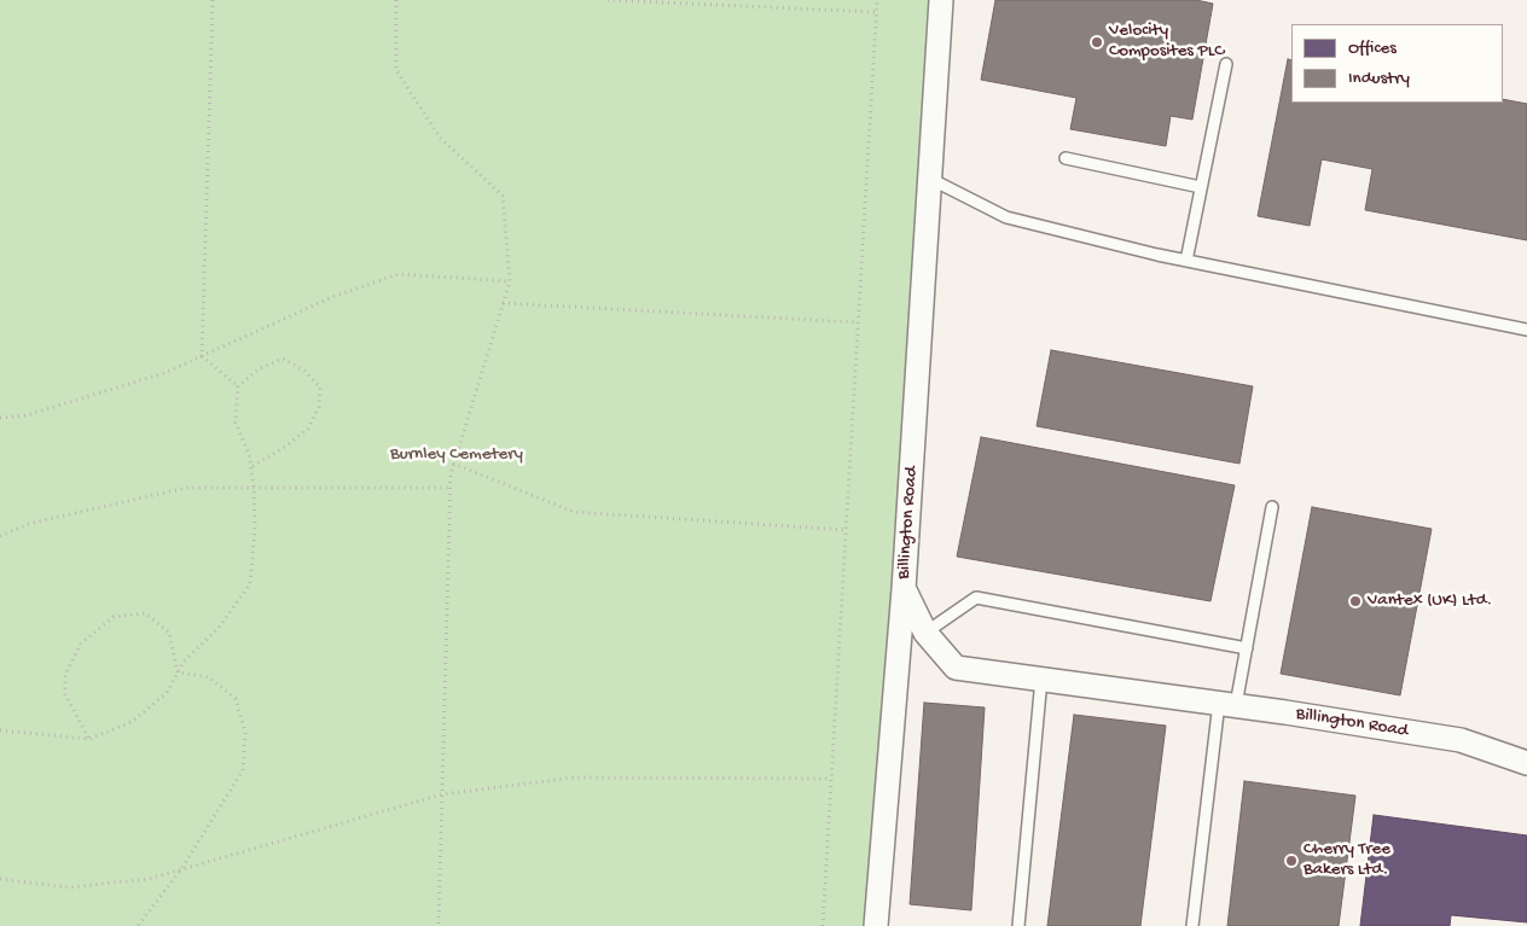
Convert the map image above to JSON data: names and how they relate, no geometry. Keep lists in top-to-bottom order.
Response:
{
  "streets": {
    "street": ["Billington Road"]
  },
  "parks": ["Burnley Cemetery"],
  "places": ["Velocity Composites PLC", "Vantex (UK) Ltd.", "Cherry Tree Bakers Ltd."],
  "legend": ["Offices", "Industry"]
}
